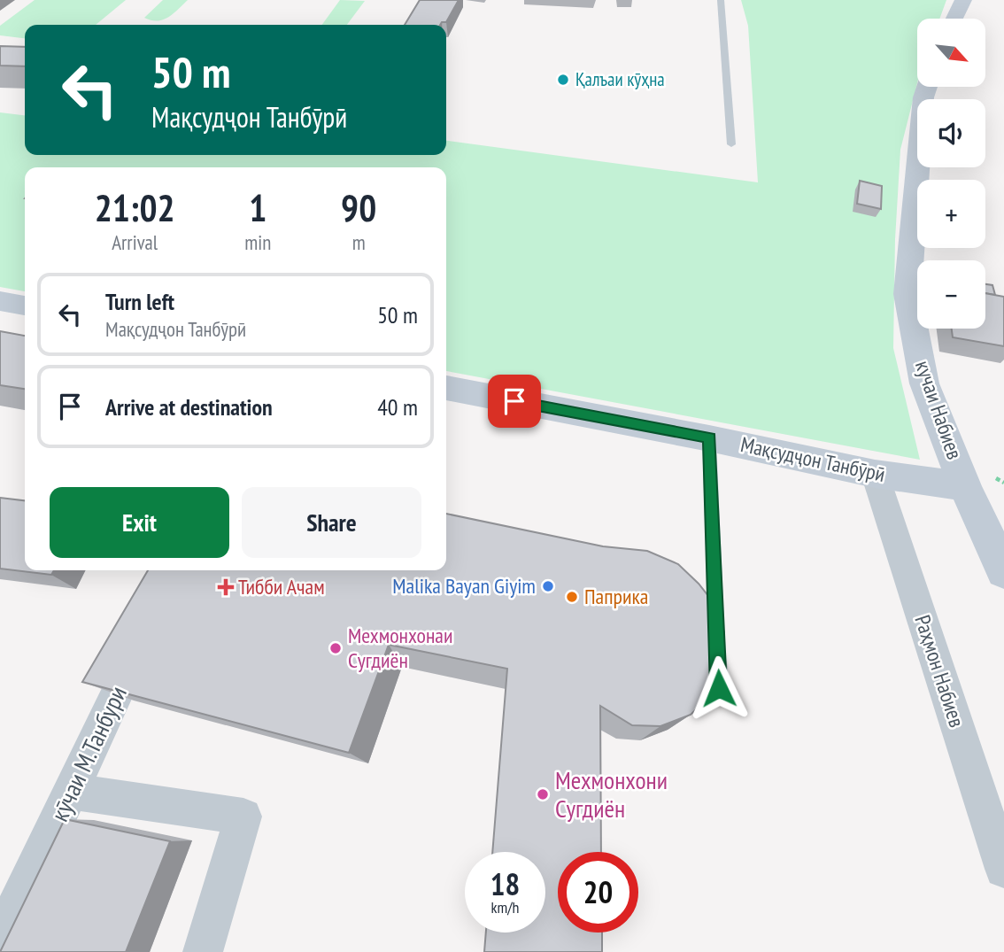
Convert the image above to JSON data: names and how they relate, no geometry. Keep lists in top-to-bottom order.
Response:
{
  "streets": {
    "main road": ["кучаи Набиев", "Мақсудҷон Танбӯрӣ"],
    "street": ["Раҳмон Набиев", "кӯчаи М.Танбури"]
  },
  "crossings": [
    ["кучаи Набиев", "Мақсудҷон Танбӯрӣ"],
    ["Мақсудҷон Танбӯрӣ", "Раҳмон Набиев"]
  ],
  "places": {
    "other": [
      "Қалъаи кӯҳна",
      "Malika Bayan Giyim",
      "Паприка",
      "Мехмонхонаи Сугдиён",
      "Мехмонхони Сугдиён"
    ],
    "health": ["Тибби Ачам"]
  },
  "north": "bottom right",
  "page": {
    "map_buttons": ["+", "−"],
    "turn": ["50 m", "Мақсудҷон Танбӯрӣ"],
    "eta": [
      "21:02",
      "Arrival",
      "1",
      "min",
      "90",
      "m"
    ],
    "list": [
      {
        "name": "Turn left",
        "note": "Мақсудҷон Танбӯрӣ",
        "value": "50 m"
      },
      {
        "name": "Arrive at destination",
        "value": "40 m"
      }
    ],
    "buttons": ["Exit", "Share"],
    "speed": "18 km/h",
    "limit": "20"
  }
}
